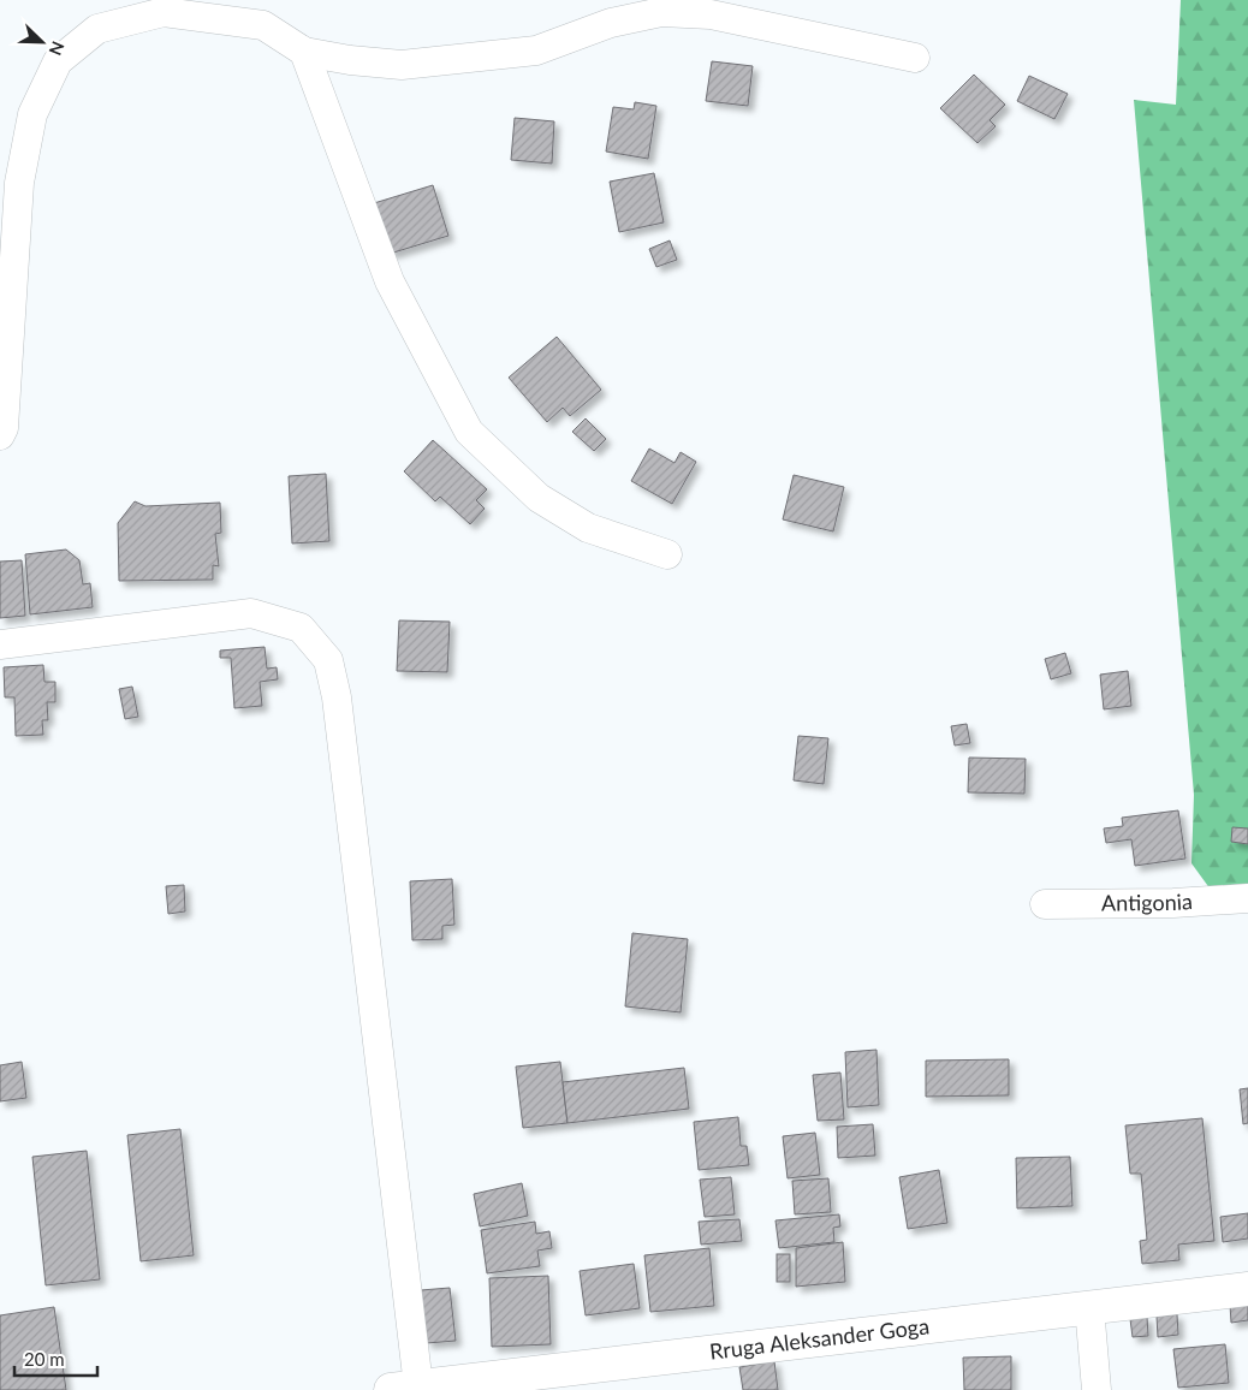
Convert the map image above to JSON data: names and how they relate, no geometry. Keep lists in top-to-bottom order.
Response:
{
  "streets": {
    "main road": ["Rruga Aleksander Goga"],
    "street": ["Antigonia"]
  },
  "scale_bar": "20 m",
  "north": "bottom right"
}
